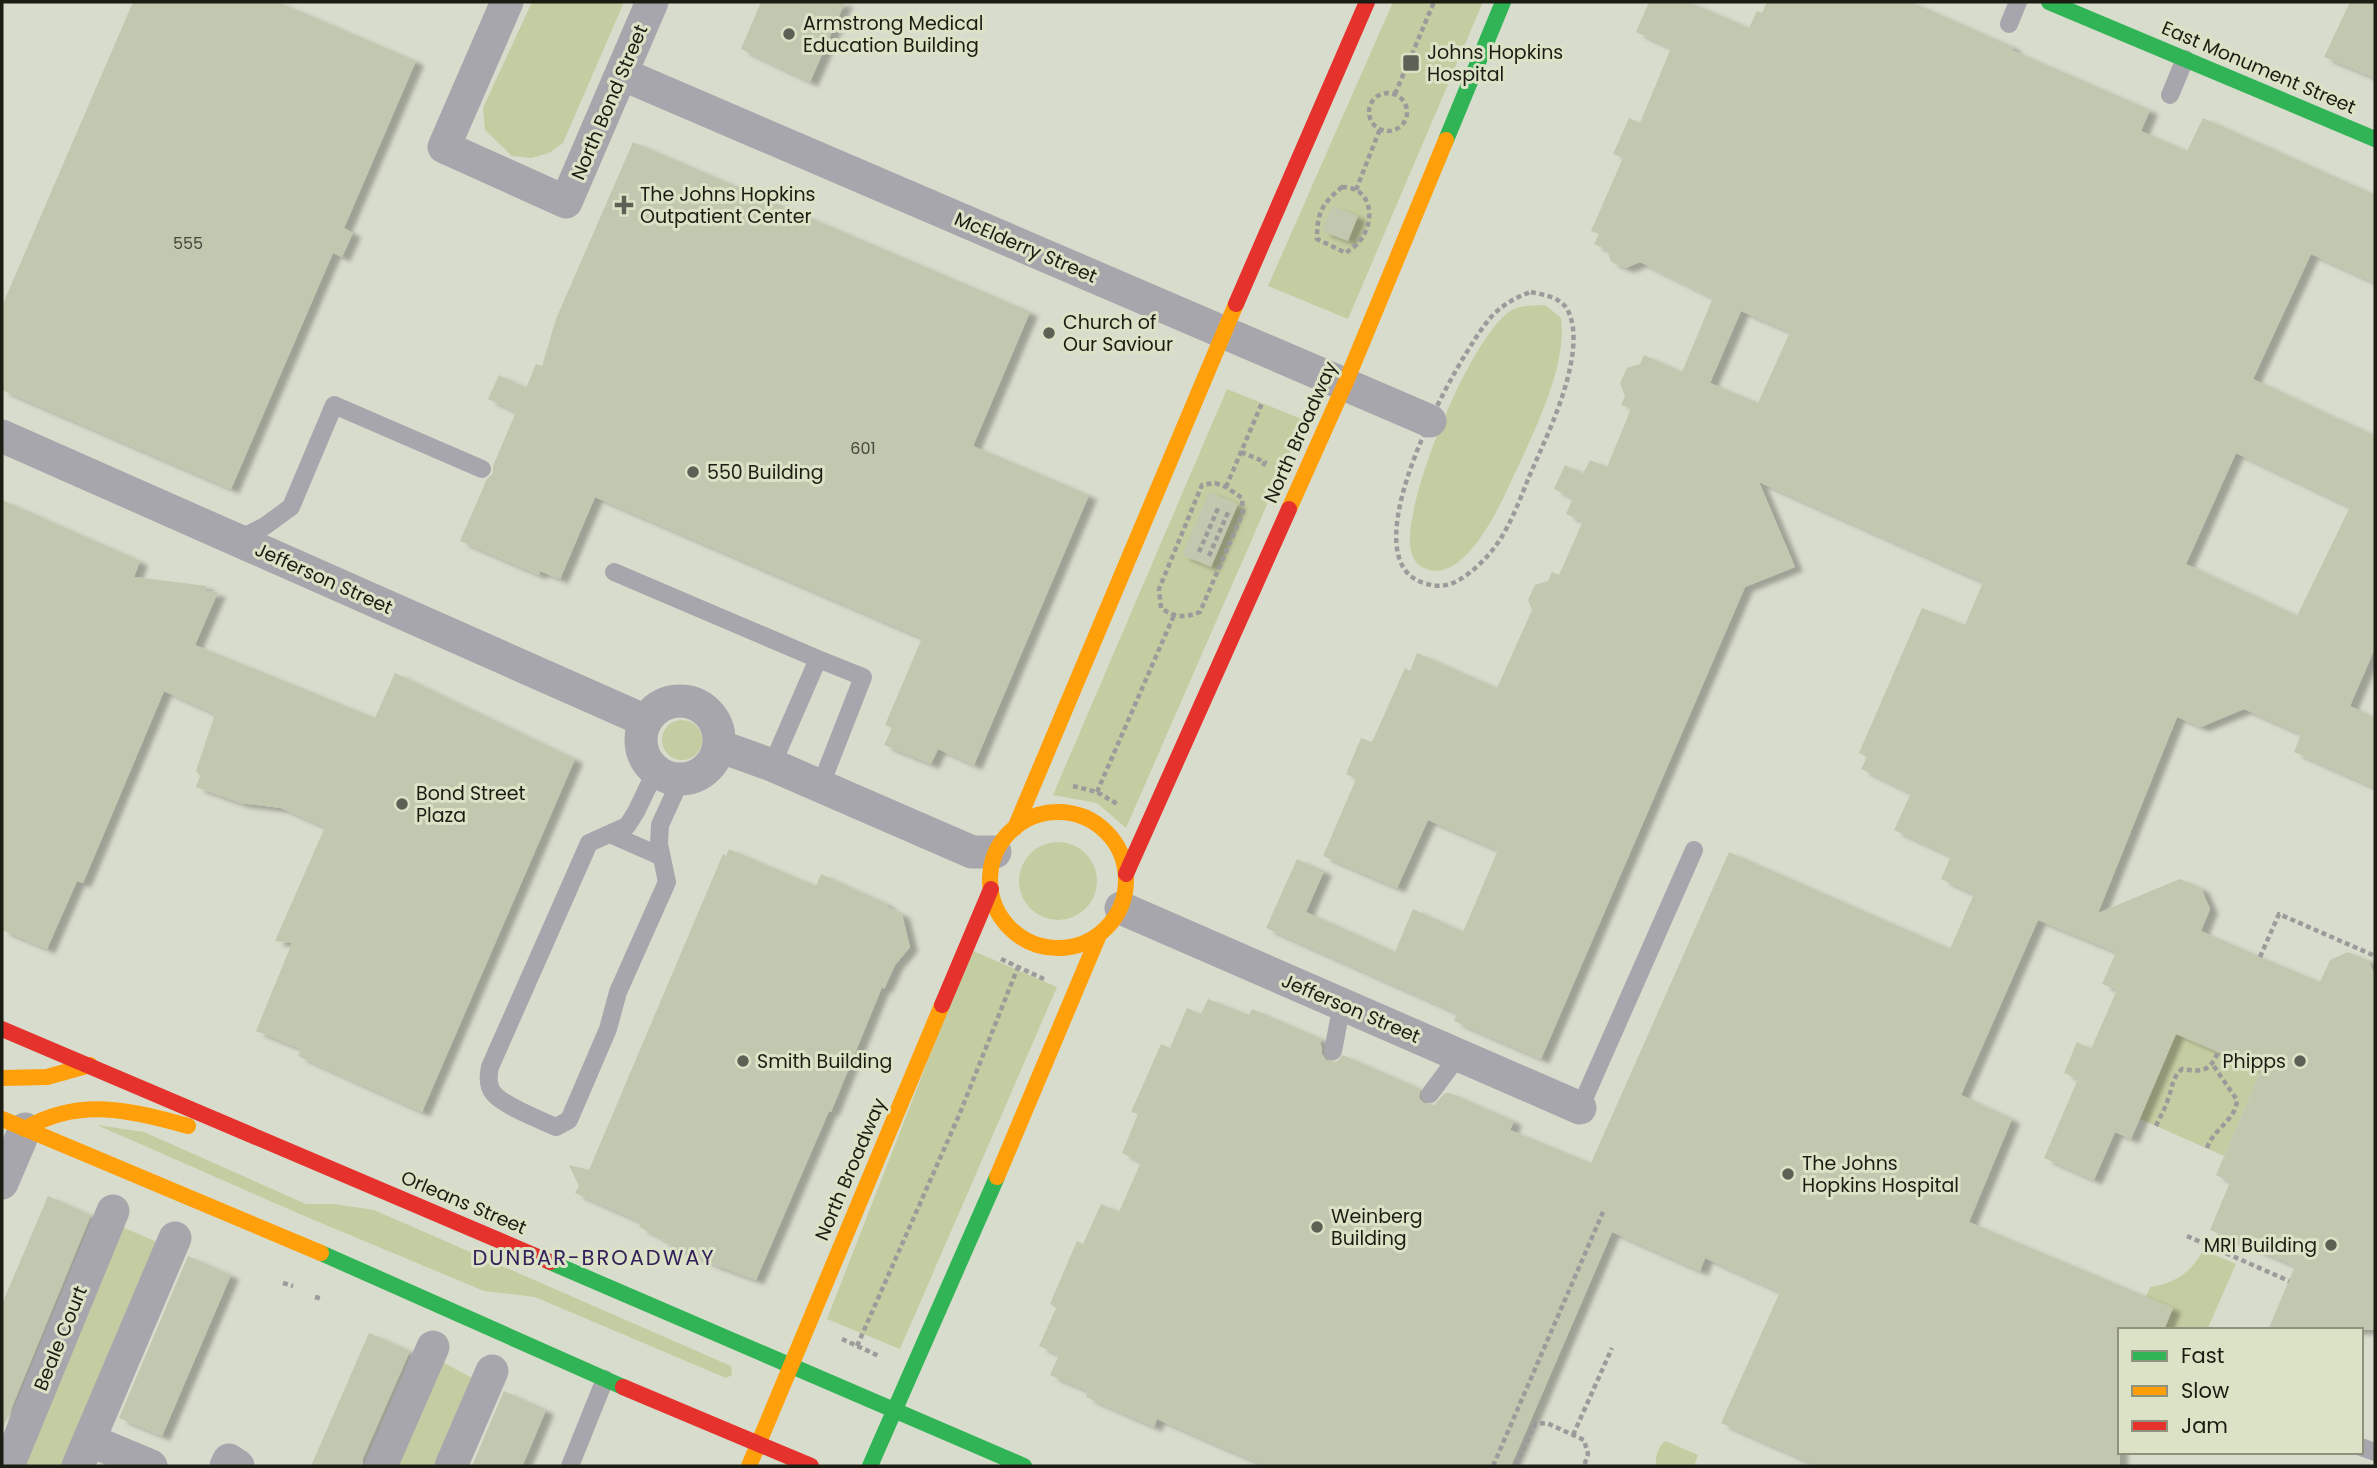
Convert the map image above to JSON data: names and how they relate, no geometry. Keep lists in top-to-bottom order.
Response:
{
  "streets": {
    "main road": ["East Monument Street", "North Broadway", "Orleans Street"],
    "street": [
      "North Bond Street",
      "McElderry Street",
      "Jefferson Street",
      "Beale Court"
    ]
  },
  "crossings": [
    ["North Bond Street", "McElderry Street"],
    ["McElderry Street", "North Broadway"],
    ["North Broadway", "Jefferson Street"],
    ["North Broadway", "Orleans Street"]
  ],
  "districts": ["DUNBAR-BROADWAY"],
  "places": {
    "other": [
      "Armstrong Medical Education Building",
      "Church of Our Saviour",
      "550 Building",
      "Bond Street Plaza",
      "Smith Building",
      "Phipps",
      "The Johns Hopkins Hospital",
      "Weinberg Building",
      "MRI Building"
    ],
    "transit": ["Johns Hopkins Hospital"],
    "health": ["The Johns Hopkins Outpatient Center"]
  },
  "house_numbers": ["555", "601"],
  "legend": ["Fast", "Slow", "Jam"]
}
